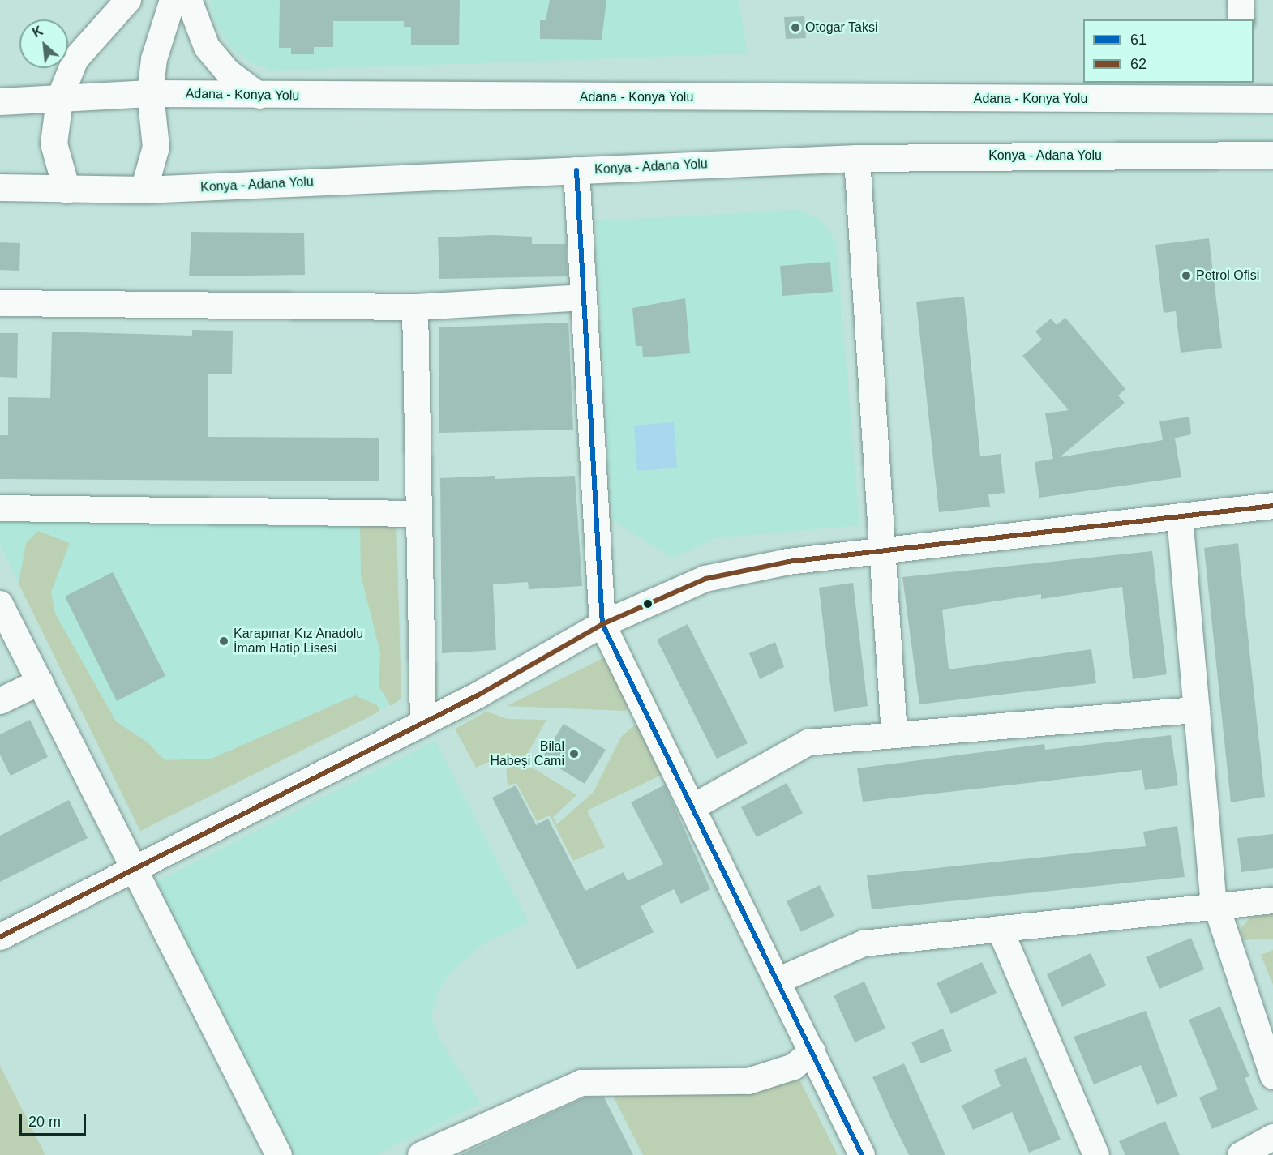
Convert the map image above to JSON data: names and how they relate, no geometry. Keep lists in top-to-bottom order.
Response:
{
  "streets": {
    "highway": ["Adana - Konya Yolu", "Konya - Adana Yolu"]
  },
  "places": [
    "Otogar Taksi",
    "Petrol Ofisi",
    "Karapınar Kız Anadolu İmam Hatip Lisesi",
    "Bilal Habeşi Cami"
  ],
  "lines": ["transit line 61", "transit line 62"],
  "legend": ["61", "62"],
  "scale_bar": "20 m",
  "north": "top left"
}
